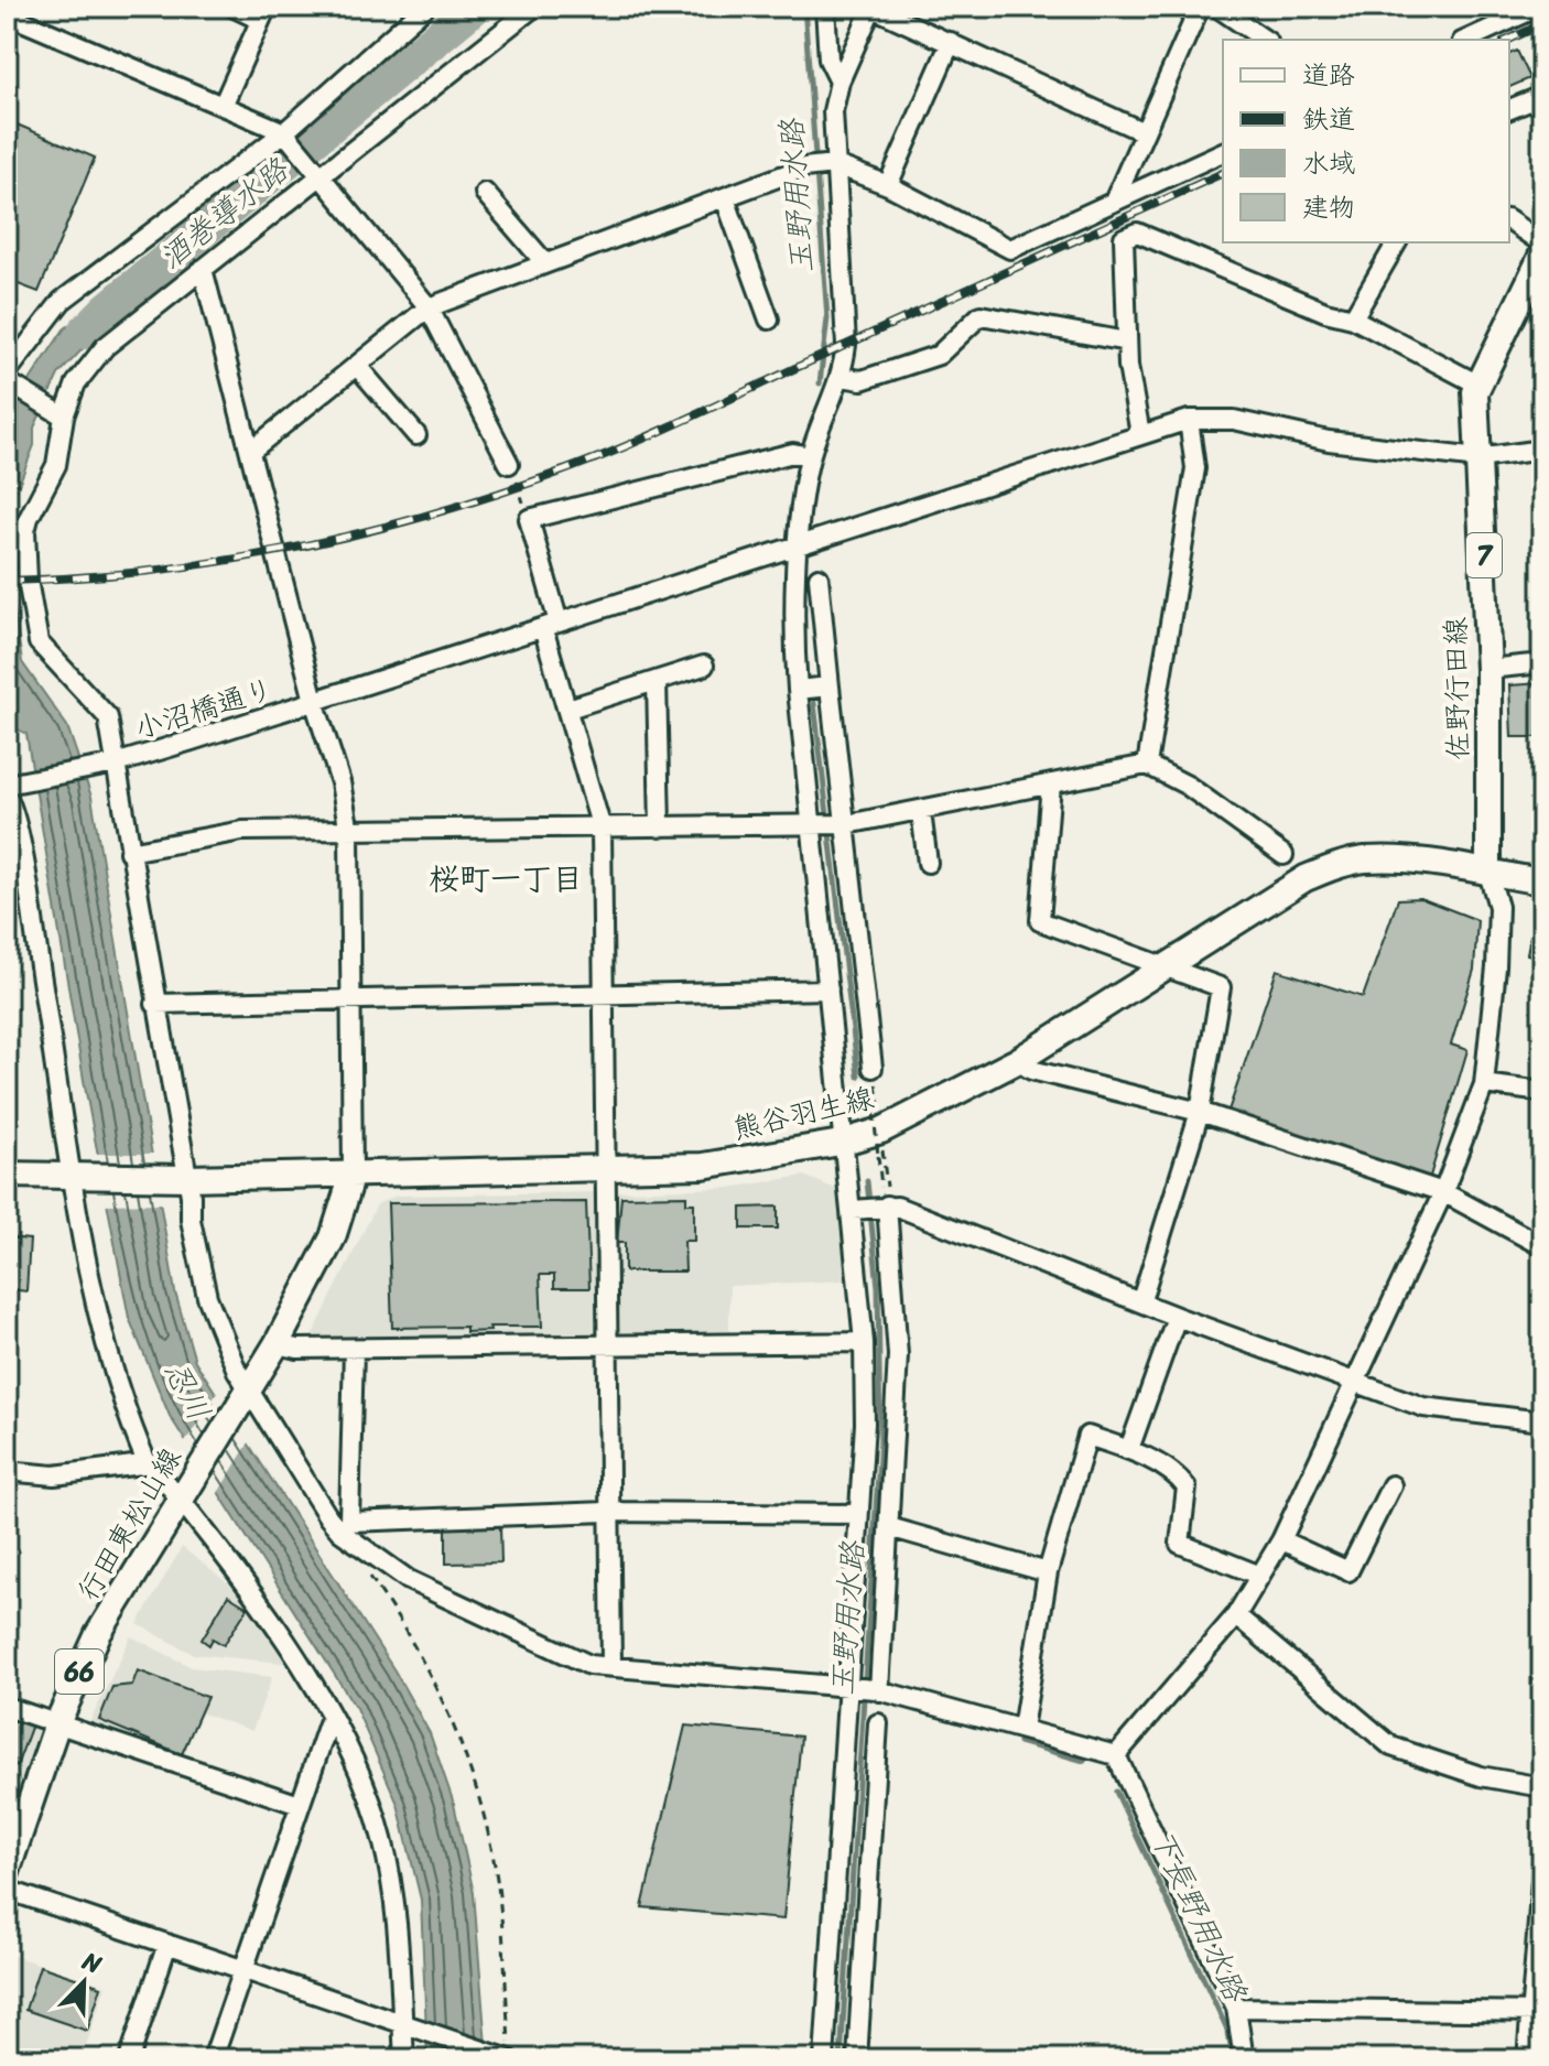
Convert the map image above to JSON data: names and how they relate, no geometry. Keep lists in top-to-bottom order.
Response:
{
  "streets": {
    "main road": [
      "7",
      "佐野行田線",
      "熊谷羽生線",
      "行田東松山線",
      "66"
    ],
    "street": ["小沼橋通り"]
  },
  "crossings": [
    ["佐野行田線", "小沼橋通り"],
    ["佐野行田線", "熊谷羽生線"],
    ["熊谷羽生線", "行田東松山線"]
  ],
  "districts": ["桜町一丁目"],
  "water": [
    "玉野用水路",
    "酒巻導水路",
    "忍川",
    "下長野用水路"
  ],
  "legend": [
    "道路",
    "鉄道",
    "水域",
    "建物"
  ],
  "north": "top right"
}
